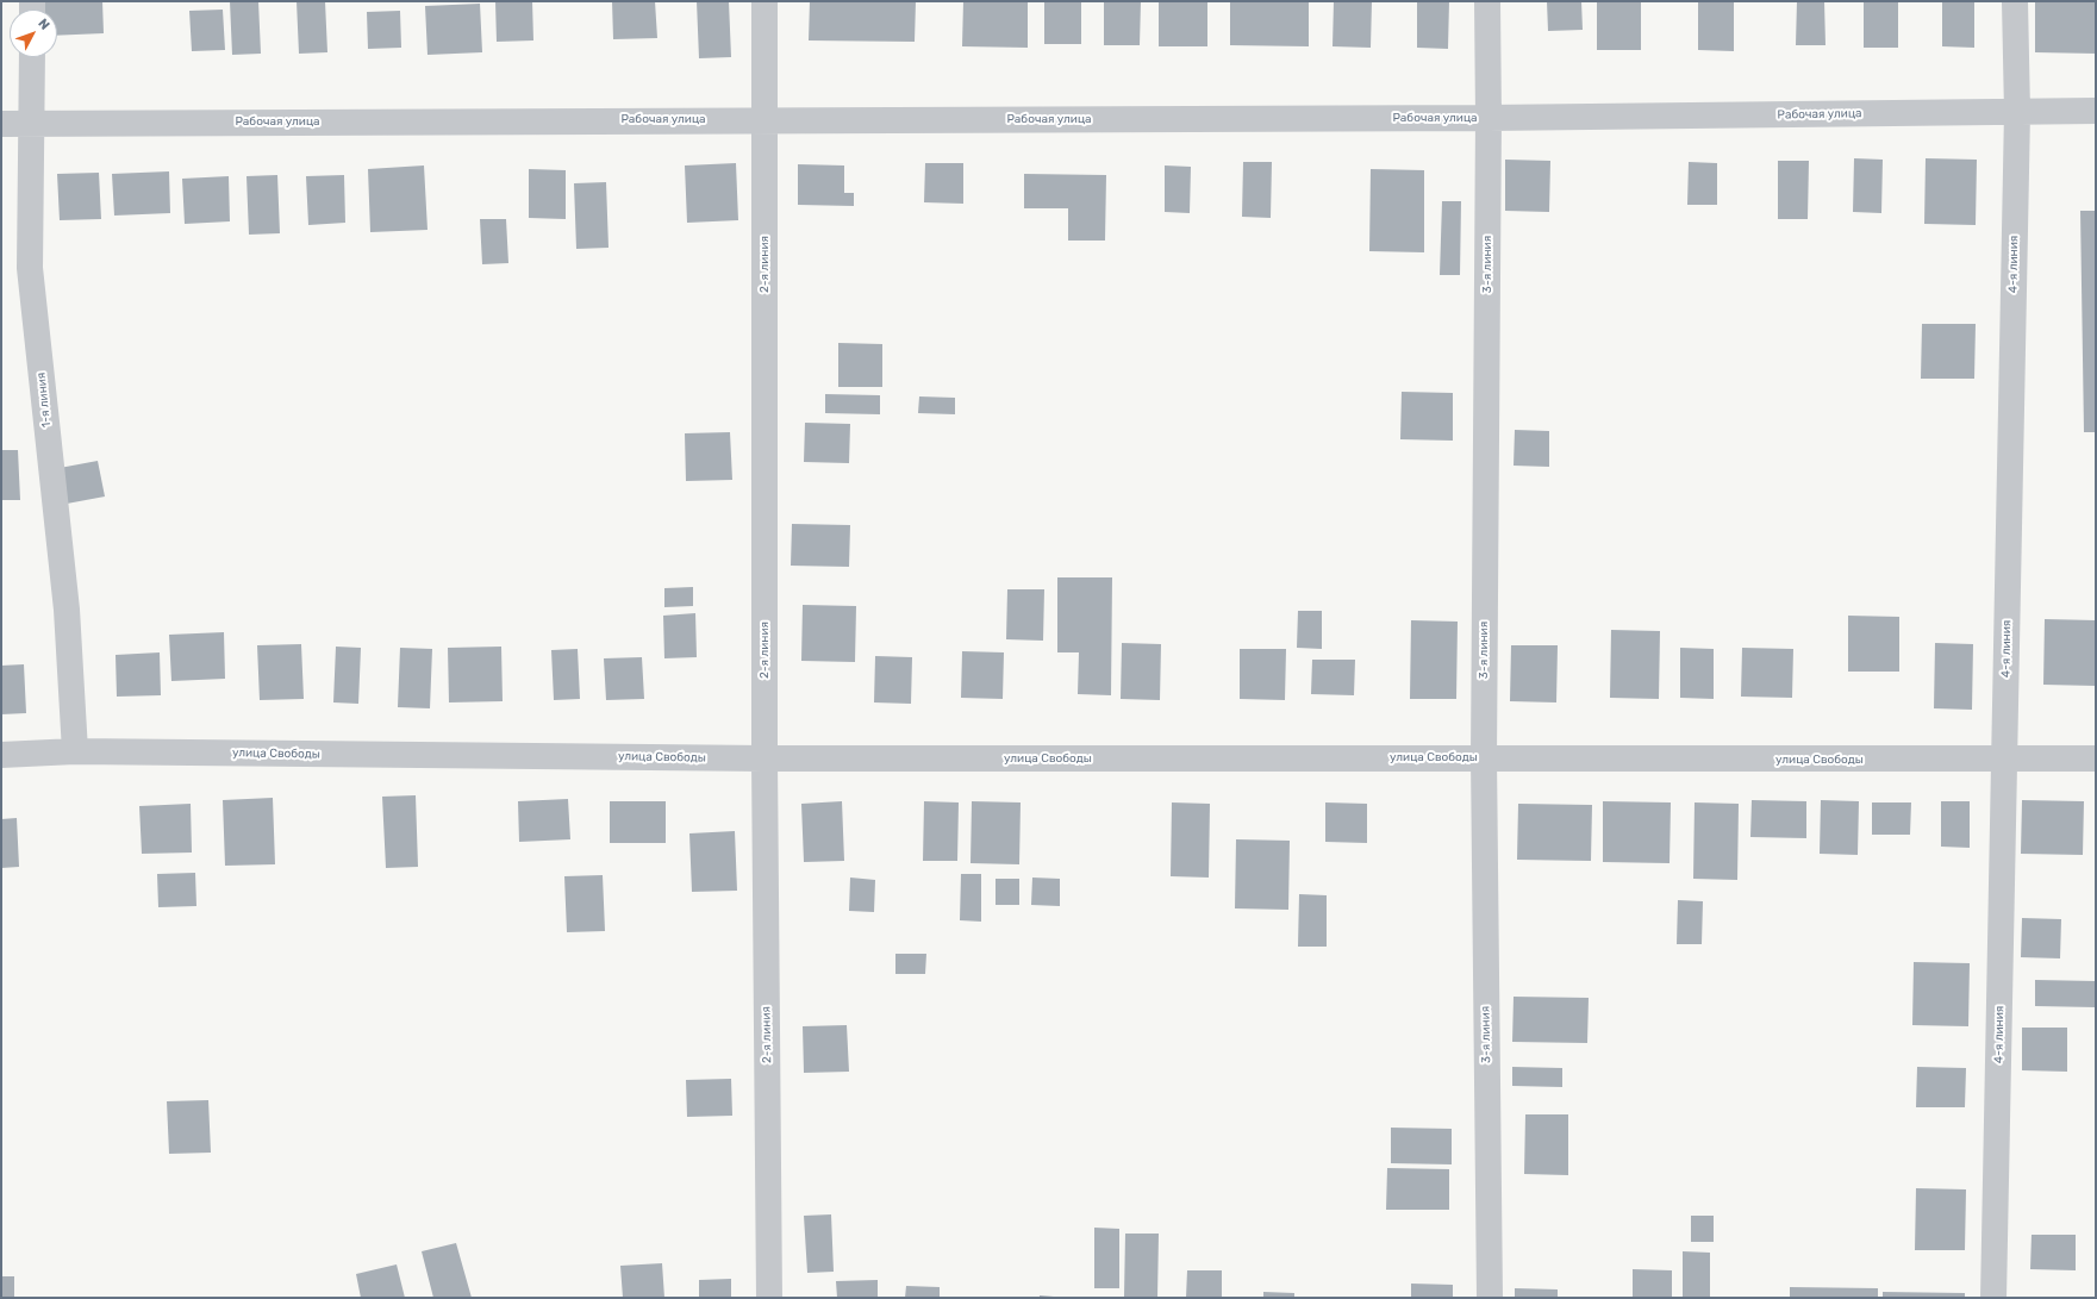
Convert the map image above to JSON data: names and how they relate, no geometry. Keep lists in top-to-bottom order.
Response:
{
  "streets": {
    "street": [
      "Рабочая улица",
      "2-я линия",
      "3-я линия",
      "4-я линия",
      "1-я линия",
      "улица Свободы"
    ]
  },
  "crossings": [
    ["Рабочая улица", "2-я линия"],
    ["Рабочая улица", "3-я линия"],
    ["Рабочая улица", "4-я линия"],
    ["Рабочая улица", "1-я линия"],
    ["2-я линия", "улица Свободы"],
    ["3-я линия", "улица Свободы"],
    ["4-я линия", "улица Свободы"],
    ["1-я линия", "улица Свободы"]
  ],
  "north": "top right"
}
